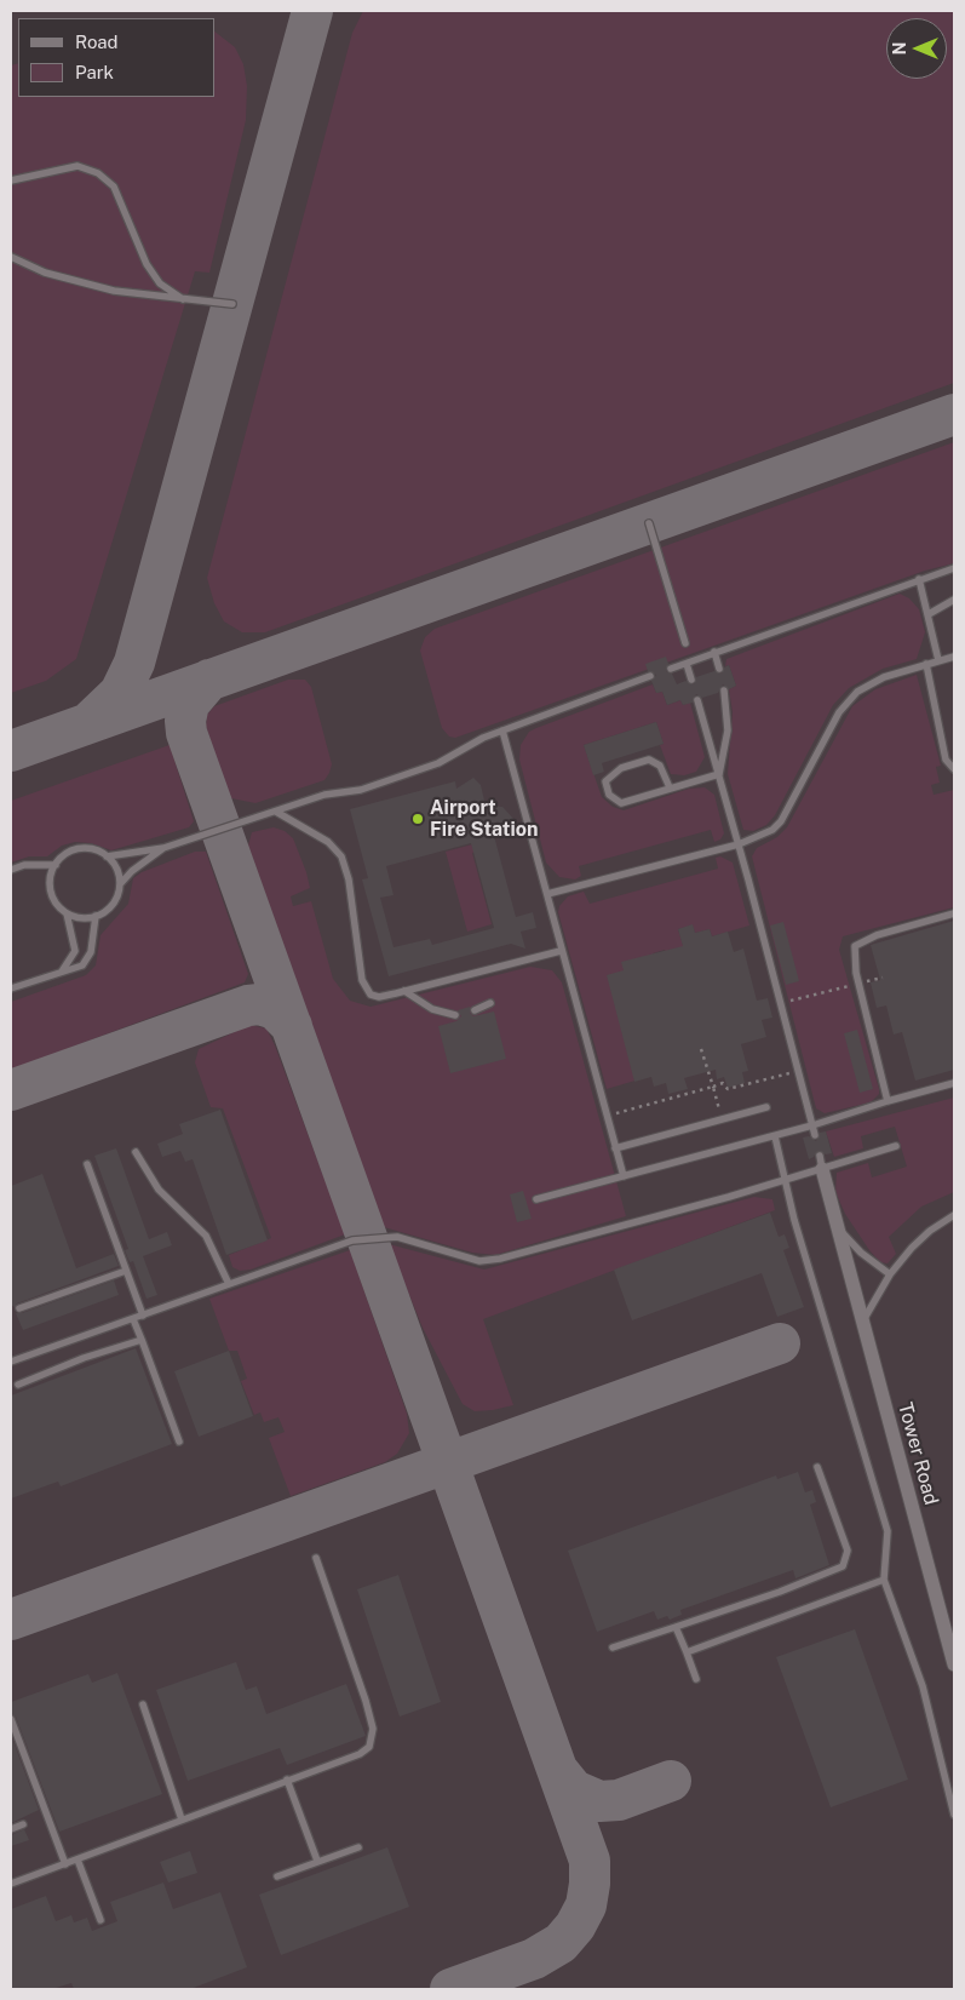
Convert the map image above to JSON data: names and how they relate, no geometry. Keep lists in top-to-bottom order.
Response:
{
  "streets": {
    "street": ["Tower Road"]
  },
  "places": ["Airport Fire Station"],
  "legend": ["Road", "Park"],
  "north": "left"
}
